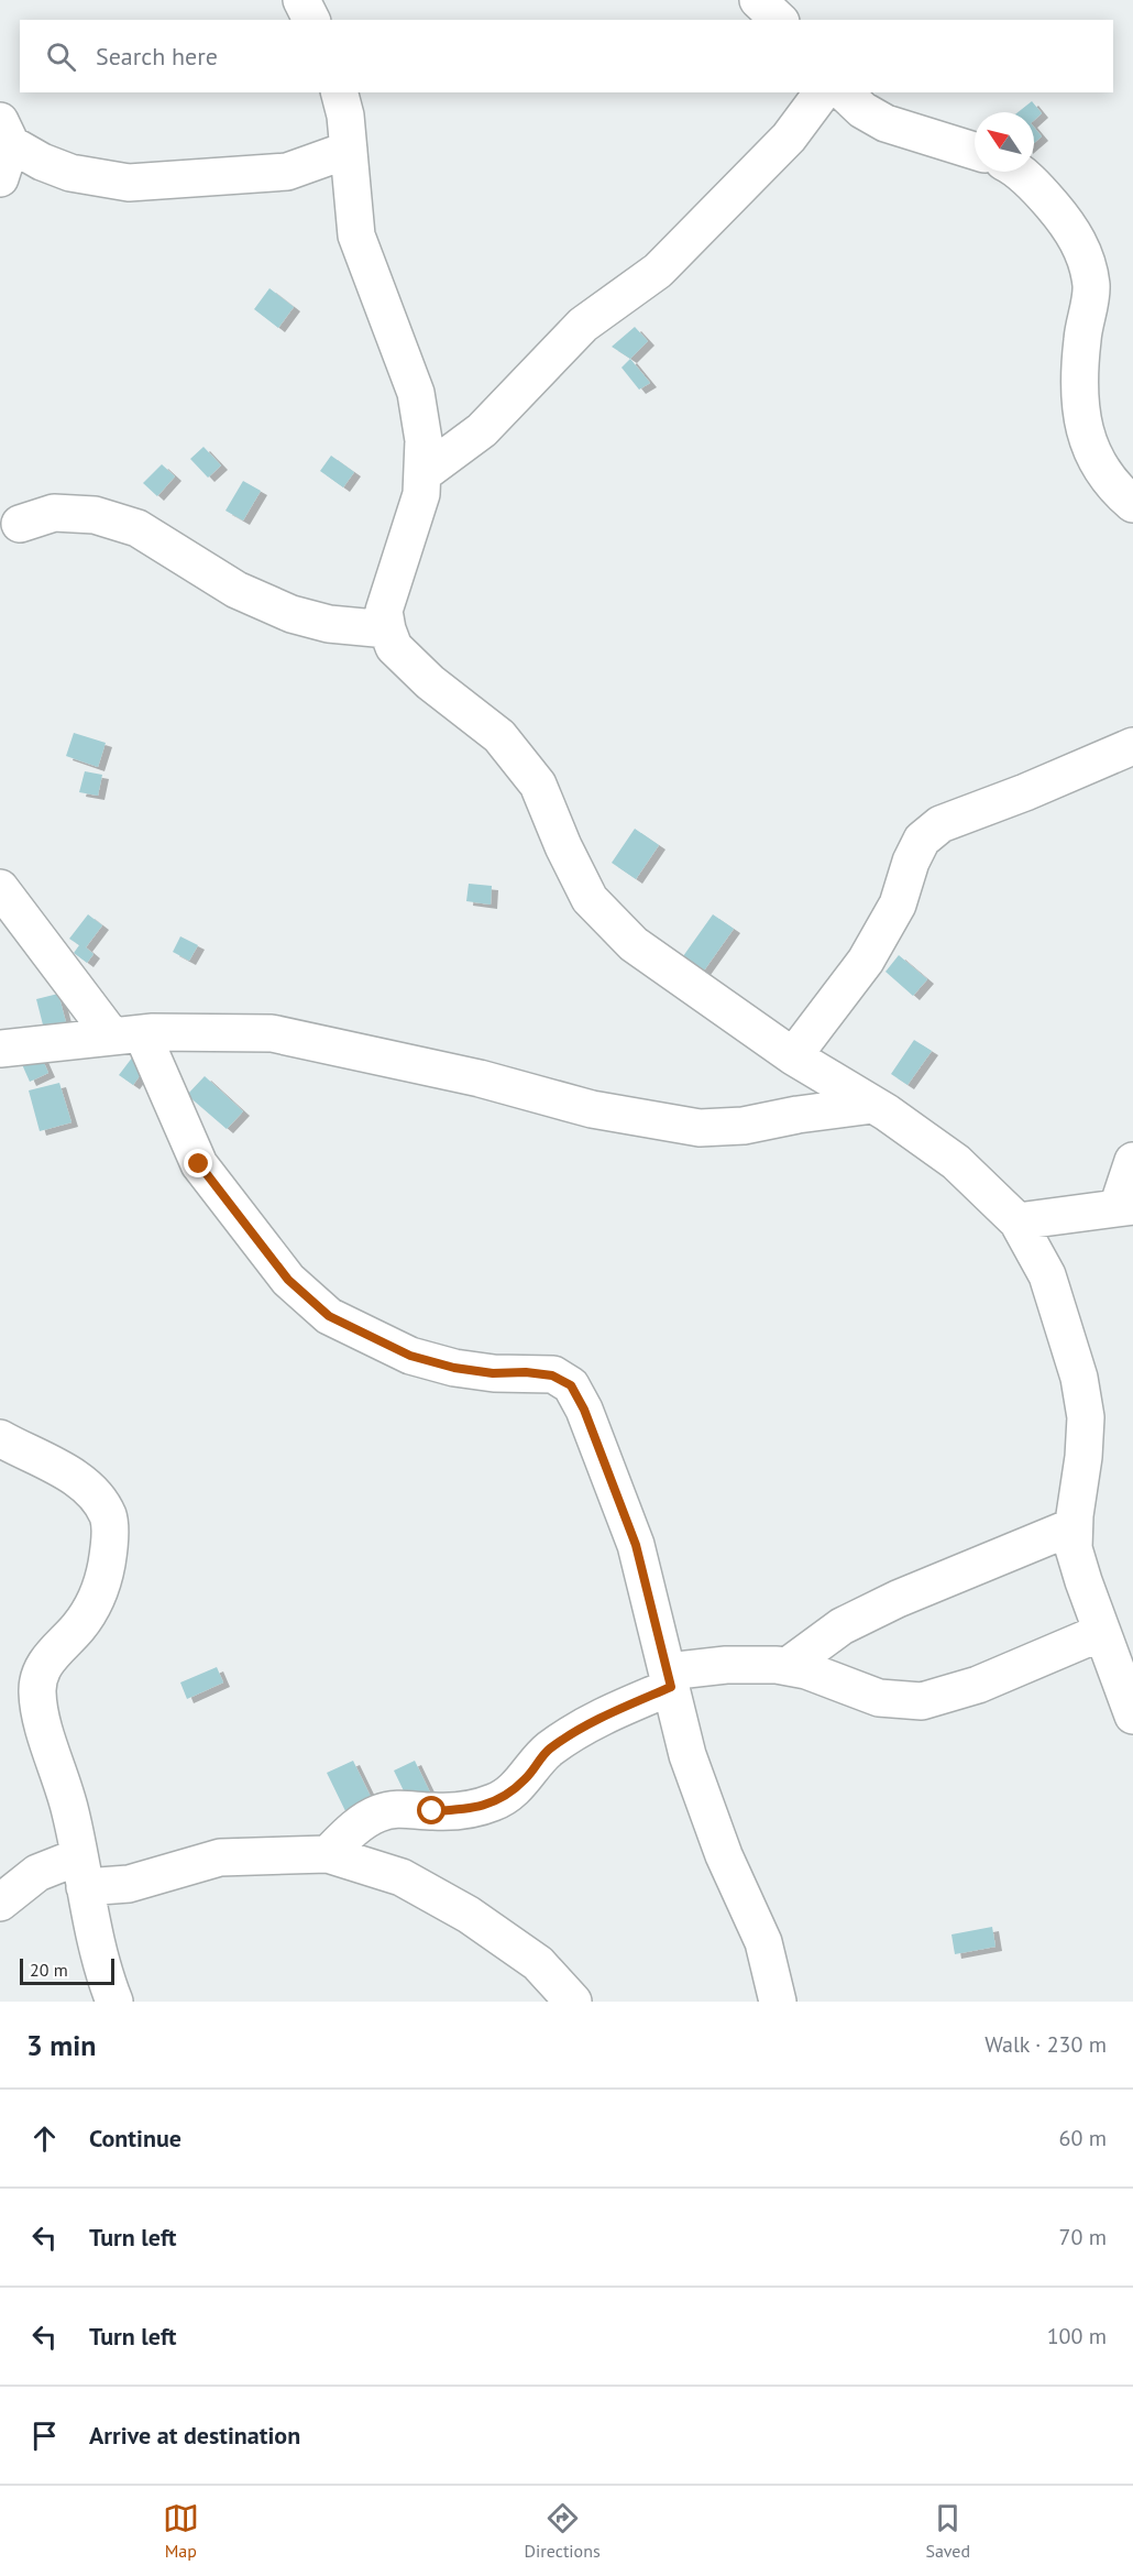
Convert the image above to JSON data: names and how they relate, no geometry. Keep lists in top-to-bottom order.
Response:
{
  "scale_bar": "20 m",
  "north": "top left",
  "page": {
    "search": "Search here",
    "scale": "20 m",
    "heading": ["3 min", "Walk · 230 m"],
    "list": [
      ["Continue", "60 m"],
      ["Turn left", "70 m"],
      ["Turn left", "100 m"],
      "Arrive at destination"
    ],
    "nav": ["Map", "Directions", "Saved"]
  }
}
